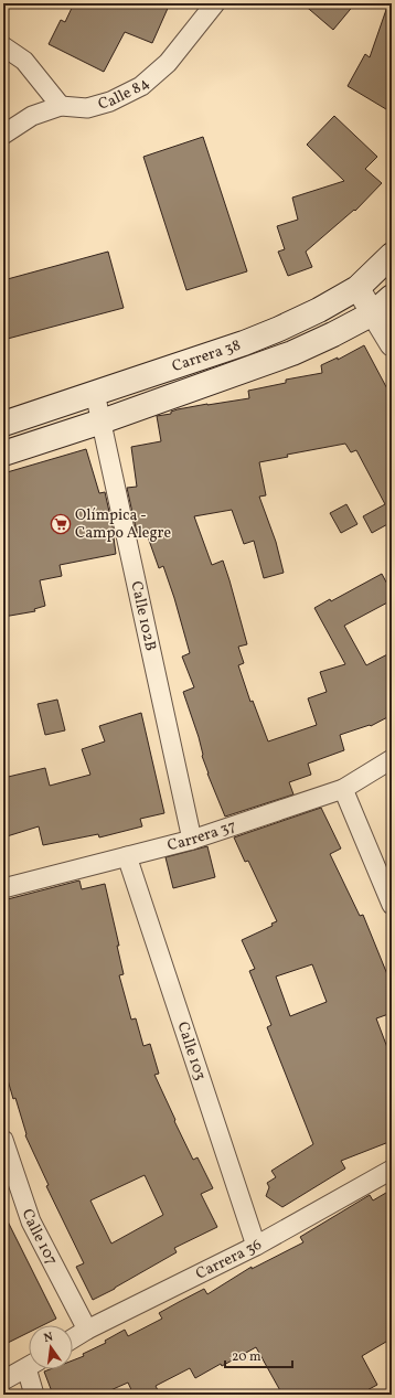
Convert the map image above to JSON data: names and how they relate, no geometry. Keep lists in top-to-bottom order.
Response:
{
  "streets": {
    "main road": ["Carrera 38"],
    "street": [
      "Calle 84",
      "Calle 102B",
      "Carrera 37",
      "Calle 103",
      "Calle 107",
      "Carrera 36"
    ]
  },
  "crossings": [
    ["Carrera 38", "Calle 102B"],
    ["Calle 102B", "Carrera 37"],
    ["Carrera 37", "Calle 103"],
    ["Calle 103", "Carrera 36"],
    ["Calle 107", "Carrera 36"]
  ],
  "places": {
    "supermarket": ["Olímpica - Campo Alegre"]
  },
  "scale_bar": "20 m",
  "north": "top"
}
